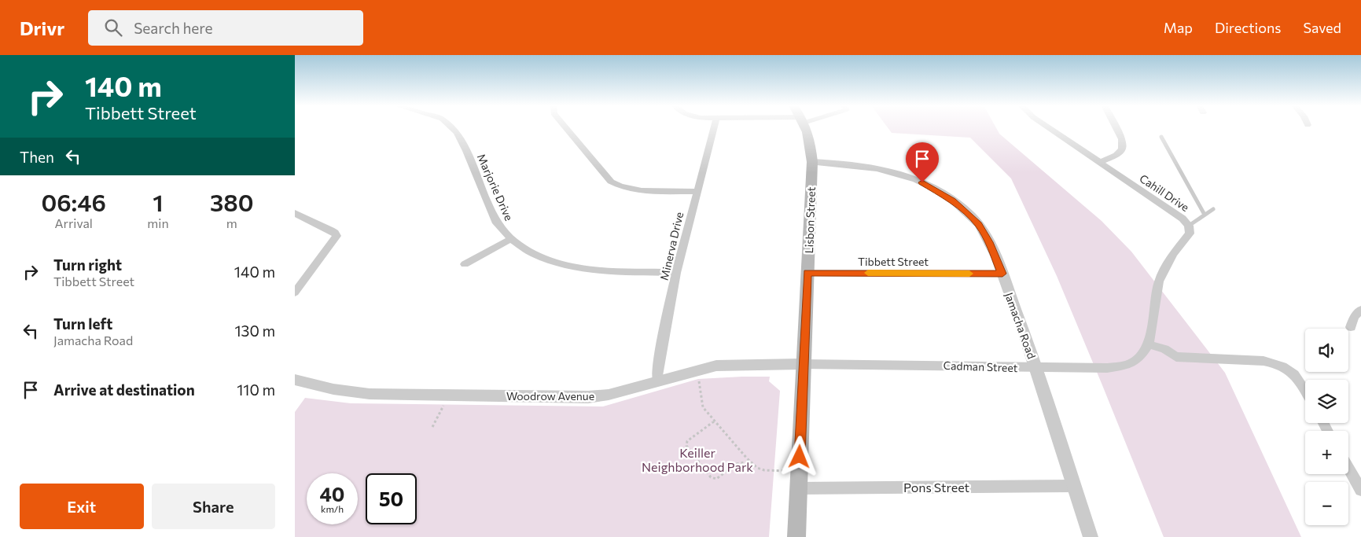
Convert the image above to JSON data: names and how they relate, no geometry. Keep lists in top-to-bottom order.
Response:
{
  "streets": {
    "main road": ["Lisbon Street"],
    "street": [
      "Marjorie Drive",
      "Cahill Drive",
      "Minerva Drive",
      "Tibbett Street",
      "Jamacha Road",
      "Cadman Street",
      "Woodrow Avenue",
      "Pons Street"
    ]
  },
  "crossings": [
    ["Marjorie Drive", "Minerva Drive"],
    ["Cahill Drive", "Cadman Street"],
    ["Lisbon Street", "Tibbett Street"],
    ["Lisbon Street", "Jamacha Road"],
    ["Lisbon Street", "Cadman Street"],
    ["Lisbon Street", "Woodrow Avenue"],
    ["Lisbon Street", "Pons Street"],
    ["Minerva Drive", "Woodrow Avenue"],
    ["Tibbett Street", "Jamacha Road"],
    ["Jamacha Road", "Cadman Street"],
    ["Jamacha Road", "Pons Street"],
    ["Cadman Street", "Woodrow Avenue"]
  ],
  "parks": ["Keiller Neighborhood Park"],
  "page": {
    "header": "Drivr",
    "search": "Search here",
    "nav": ["Map", "Directions", "Saved"],
    "turn": ["140 m", "Tibbett Street"],
    "then": "Then",
    "eta": [
      "06:46",
      "Arrival",
      "1",
      "min",
      "380",
      "m"
    ],
    "list": [
      {
        "name": "Turn right",
        "note": "Tibbett Street",
        "value": "140 m"
      },
      {
        "name": "Turn left",
        "note": "Jamacha Road",
        "value": "130 m"
      },
      {
        "name": "Arrive at destination",
        "value": "110 m"
      }
    ],
    "map_buttons": ["+", "−"],
    "speed": "40 km/h",
    "limit": "50",
    "buttons": ["Exit", "Share"]
  }
}
